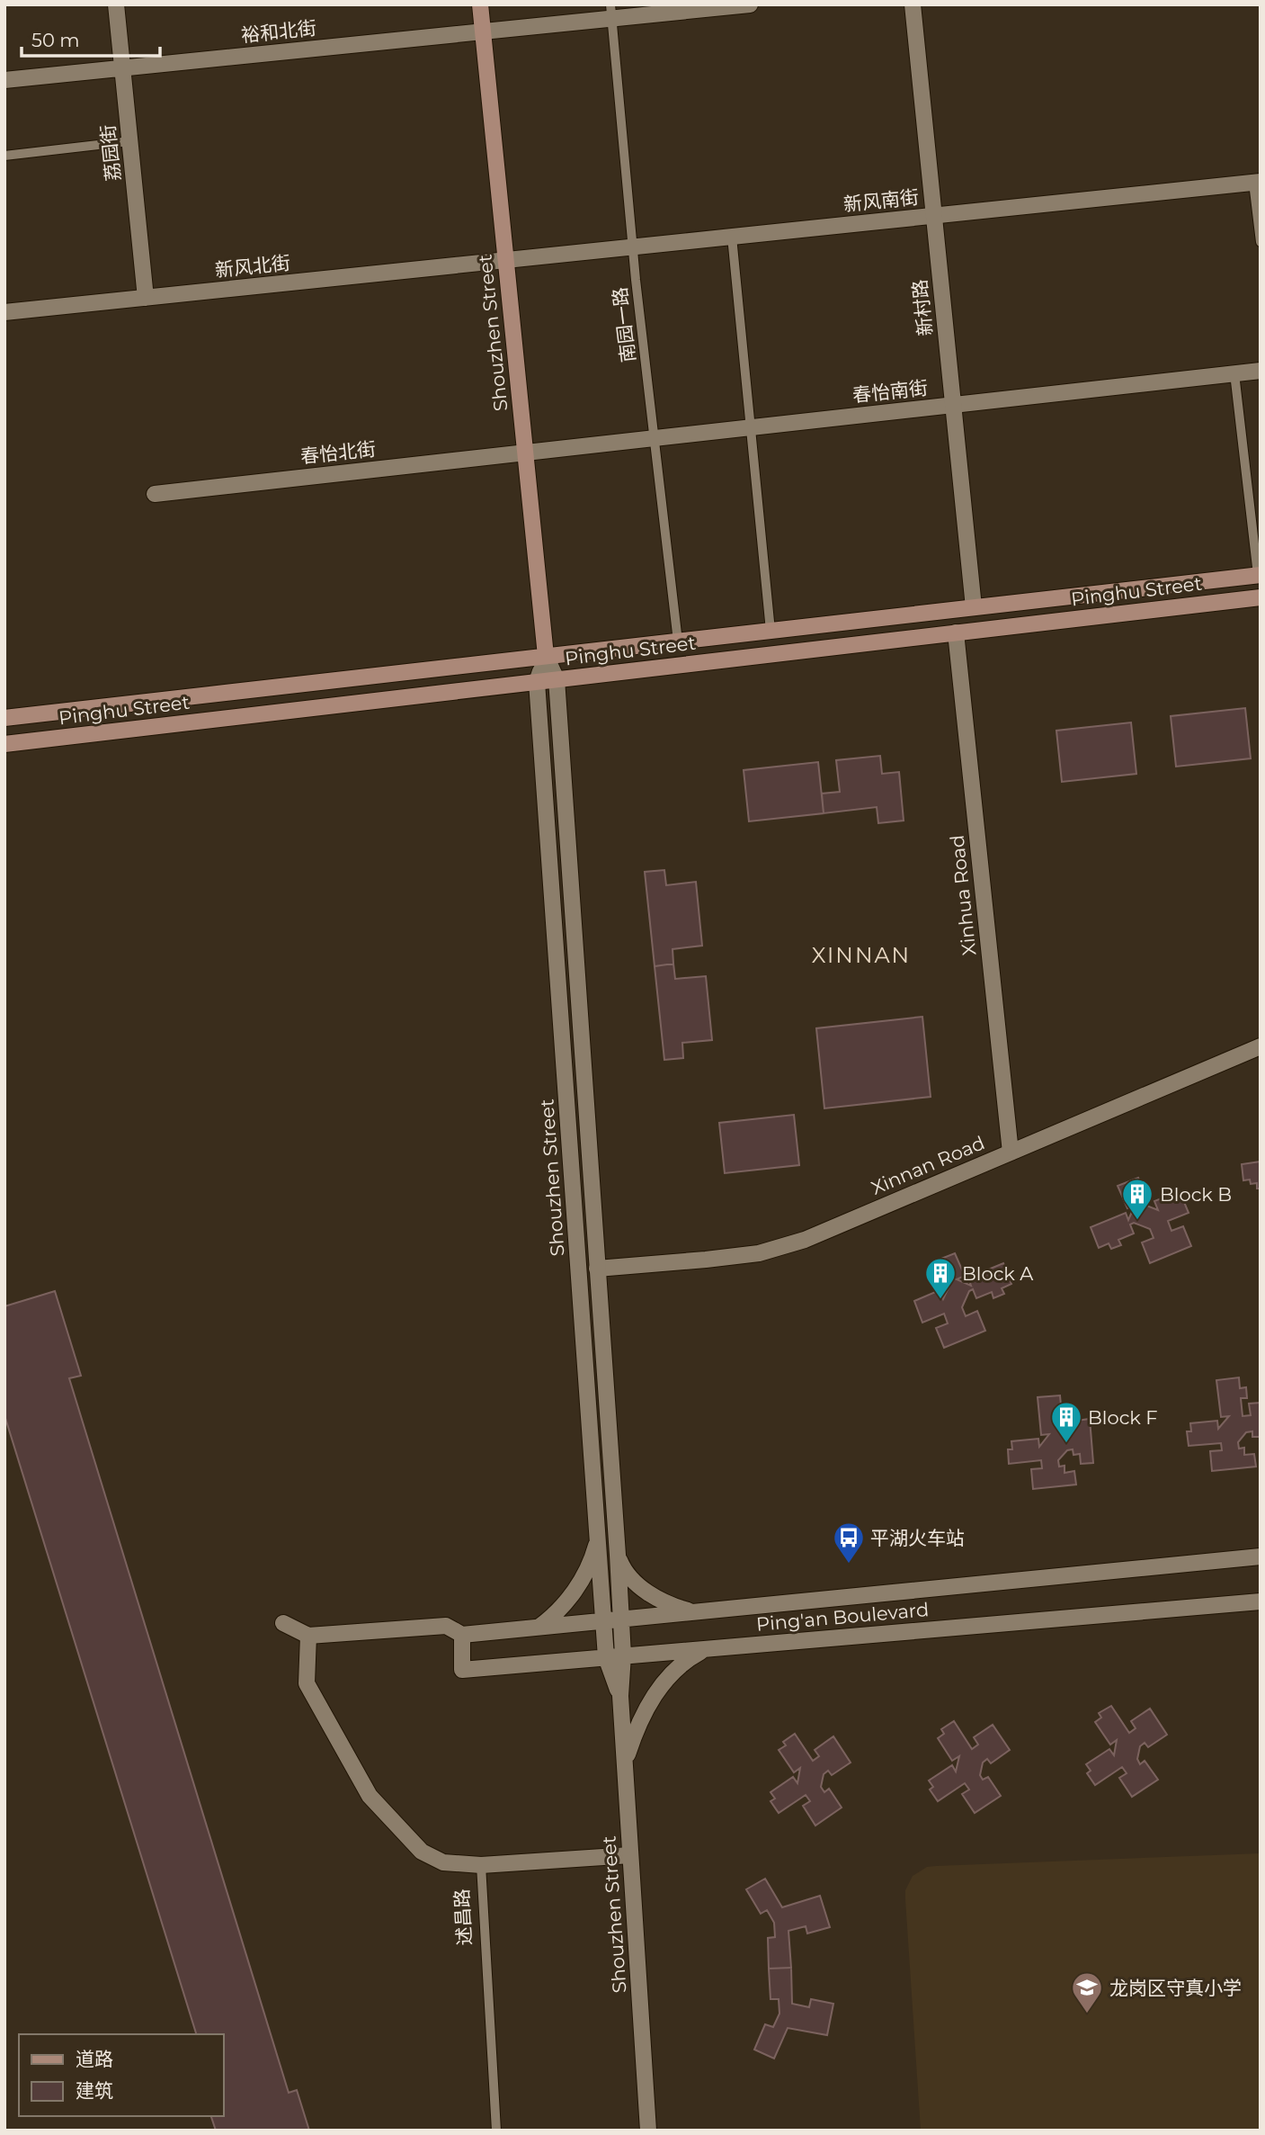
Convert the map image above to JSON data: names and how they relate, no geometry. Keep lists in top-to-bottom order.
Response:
{
  "streets": {
    "main road": ["Shouzhen Street", "Pinghu Street"],
    "street": [
      "裕和北街",
      "荔园街",
      "新风南街",
      "新风北街",
      "新村路",
      "春怡南街",
      "春怡北街",
      "Xinhua Road",
      "Xinnan Road",
      "Ping'an Boulevard",
      "述昌路"
    ],
    "lane": ["南园一路"]
  },
  "crossings": [
    ["裕和北街", "荔园街"],
    ["裕和北街", "南园一路"],
    ["裕和北街", "Shouzhen Street"],
    ["荔园街", "新风北街"],
    ["新风南街", "新风北街"],
    ["新风南街", "新村路"],
    ["新风南街", "南园一路"],
    ["新风南街", "Shouzhen Street"],
    ["新风北街", "Shouzhen Street"],
    ["新村路", "春怡南街"],
    ["新村路", "Pinghu Street"],
    ["南园一路", "春怡南街"],
    ["南园一路", "Pinghu Street"],
    ["Shouzhen Street", "春怡南街"],
    ["Shouzhen Street", "春怡北街"],
    ["Shouzhen Street", "Pinghu Street"],
    ["Shouzhen Street", "Xinnan Road"],
    ["Shouzhen Street", "Ping'an Boulevard"],
    ["春怡南街", "春怡北街"],
    ["Pinghu Street", "Xinhua Road"],
    ["Xinhua Road", "Xinnan Road"],
    ["Ping'an Boulevard", "述昌路"]
  ],
  "districts": ["XINNAN"],
  "places": {
    "building": ["Block B", "Block A", "Block F"],
    "bus stop": ["平湖火车站"],
    "school or university": ["龙岗区守真小学"]
  },
  "legend": ["道路", "建筑"],
  "scale_bar": "50 m"
}
